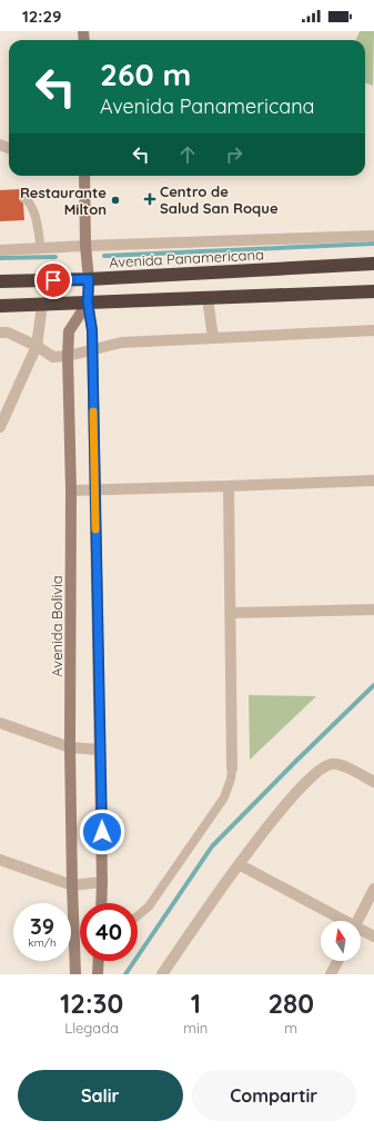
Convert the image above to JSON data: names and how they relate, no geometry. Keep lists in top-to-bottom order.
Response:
{
  "streets": {
    "highway": ["Avenida Panamericana"],
    "street": ["Avenida Bolivia"]
  },
  "places": {
    "health": ["Centro de Salud San Roque"],
    "other": ["Restaurante Milton"]
  },
  "north": "top",
  "page": {
    "status": "12:29",
    "turn": ["260 m", "Avenida Panamericana"],
    "speed": "39 km/h",
    "limit": "40",
    "eta": [
      "12:30",
      "Llegada",
      "1",
      "min",
      "280",
      "m"
    ],
    "buttons": ["Salir", "Compartir"]
  }
}
